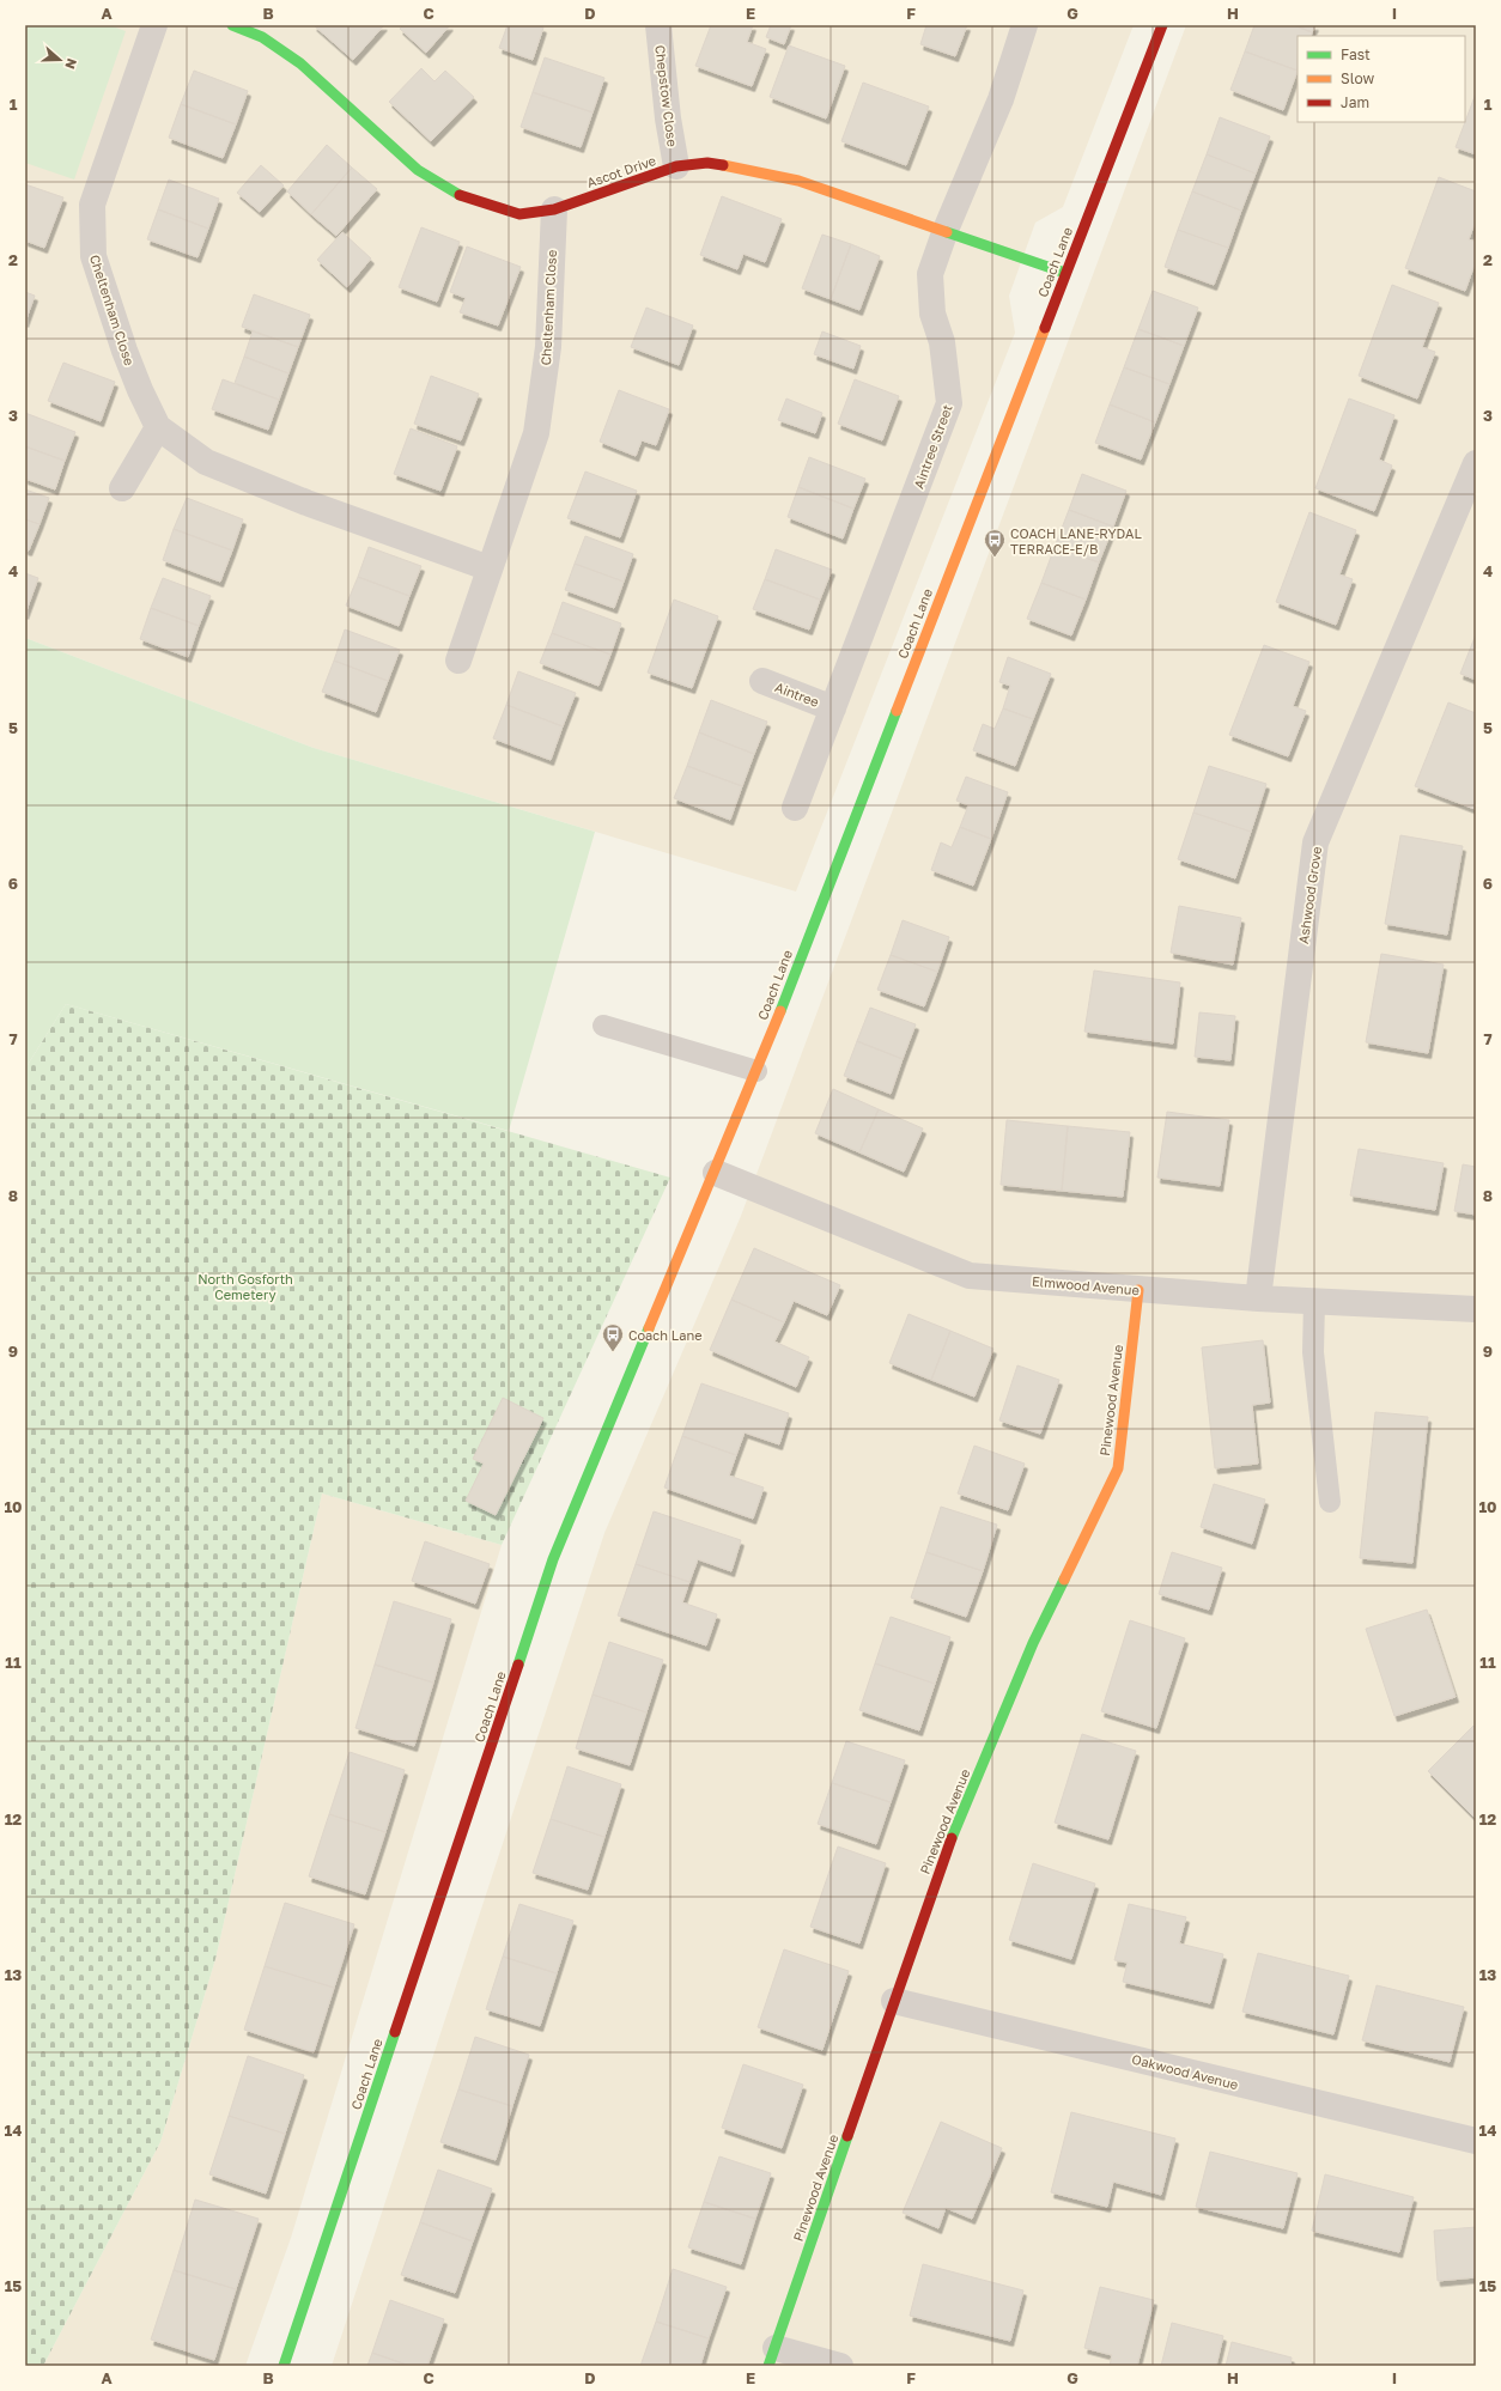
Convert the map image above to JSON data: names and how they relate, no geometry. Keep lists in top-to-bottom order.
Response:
{
  "streets": {
    "street": [
      "Chepstow Close",
      "Ascot Drive",
      "Coach Lane",
      "Cheltenham Close",
      "Aintree Street",
      "Aintree",
      "Ashwood Grove",
      "Elmwood Avenue",
      "Pinewood Avenue",
      "Oakwood Avenue"
    ]
  },
  "crossings": [
    ["Chepstow Close", "Ascot Drive"],
    ["Ascot Drive", "Coach Lane"],
    ["Ascot Drive", "Cheltenham Close"],
    ["Ascot Drive", "Aintree Street"],
    ["Coach Lane", "Elmwood Avenue"],
    ["Aintree Street", "Aintree"],
    ["Ashwood Grove", "Elmwood Avenue"],
    ["Elmwood Avenue", "Pinewood Avenue"],
    ["Pinewood Avenue", "Oakwood Avenue"]
  ],
  "parks": ["North Gosforth Cemetery"],
  "places": {
    "bus stop": ["COACH LANE-RYDAL TERRACE-E/B", "Coach Lane"]
  },
  "legend": ["Fast", "Slow", "Jam"],
  "north": "right",
  "grid": {
    "columns": [
      "A",
      "B",
      "C",
      "D",
      "E",
      "F",
      "G",
      "H",
      "I"
    ],
    "rows": [
      "1",
      "2",
      "3",
      "4",
      "5",
      "6",
      "7",
      "8",
      "9",
      "10",
      "11",
      "12",
      "13",
      "14",
      "15"
    ]
  }
}
